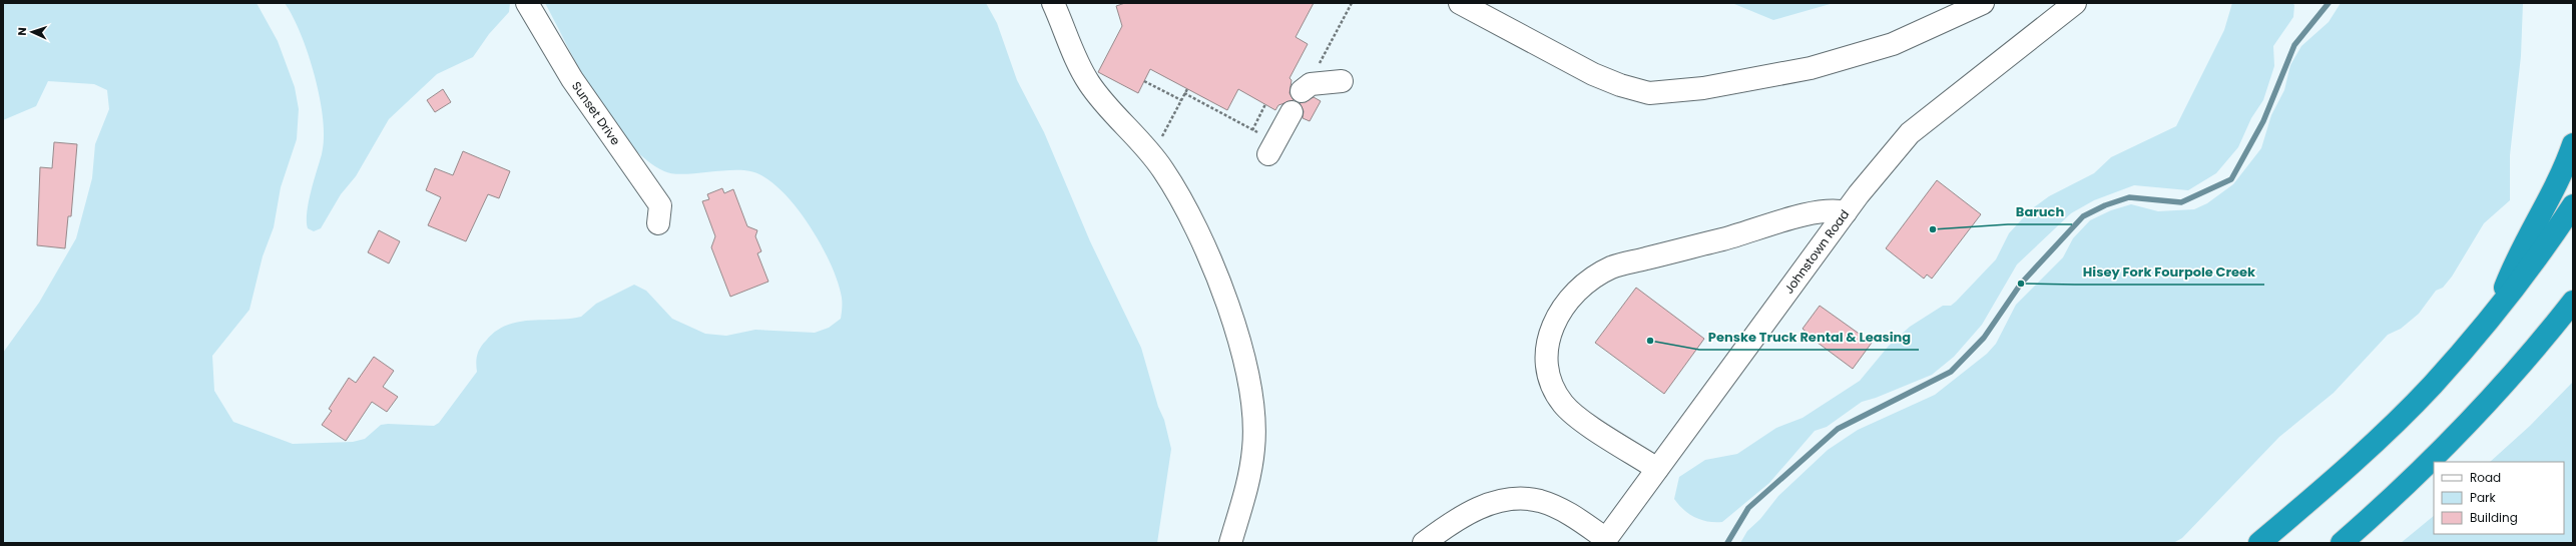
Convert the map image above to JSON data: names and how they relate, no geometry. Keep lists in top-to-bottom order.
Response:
{
  "streets": {
    "street": ["Sunset Drive", "Johnstown Road"]
  },
  "places": ["Baruch", "Hisey Fork Fourpole Creek", "Penske Truck Rental & Leasing"],
  "legend": ["Road", "Park", "Building"],
  "north": "left"
}
